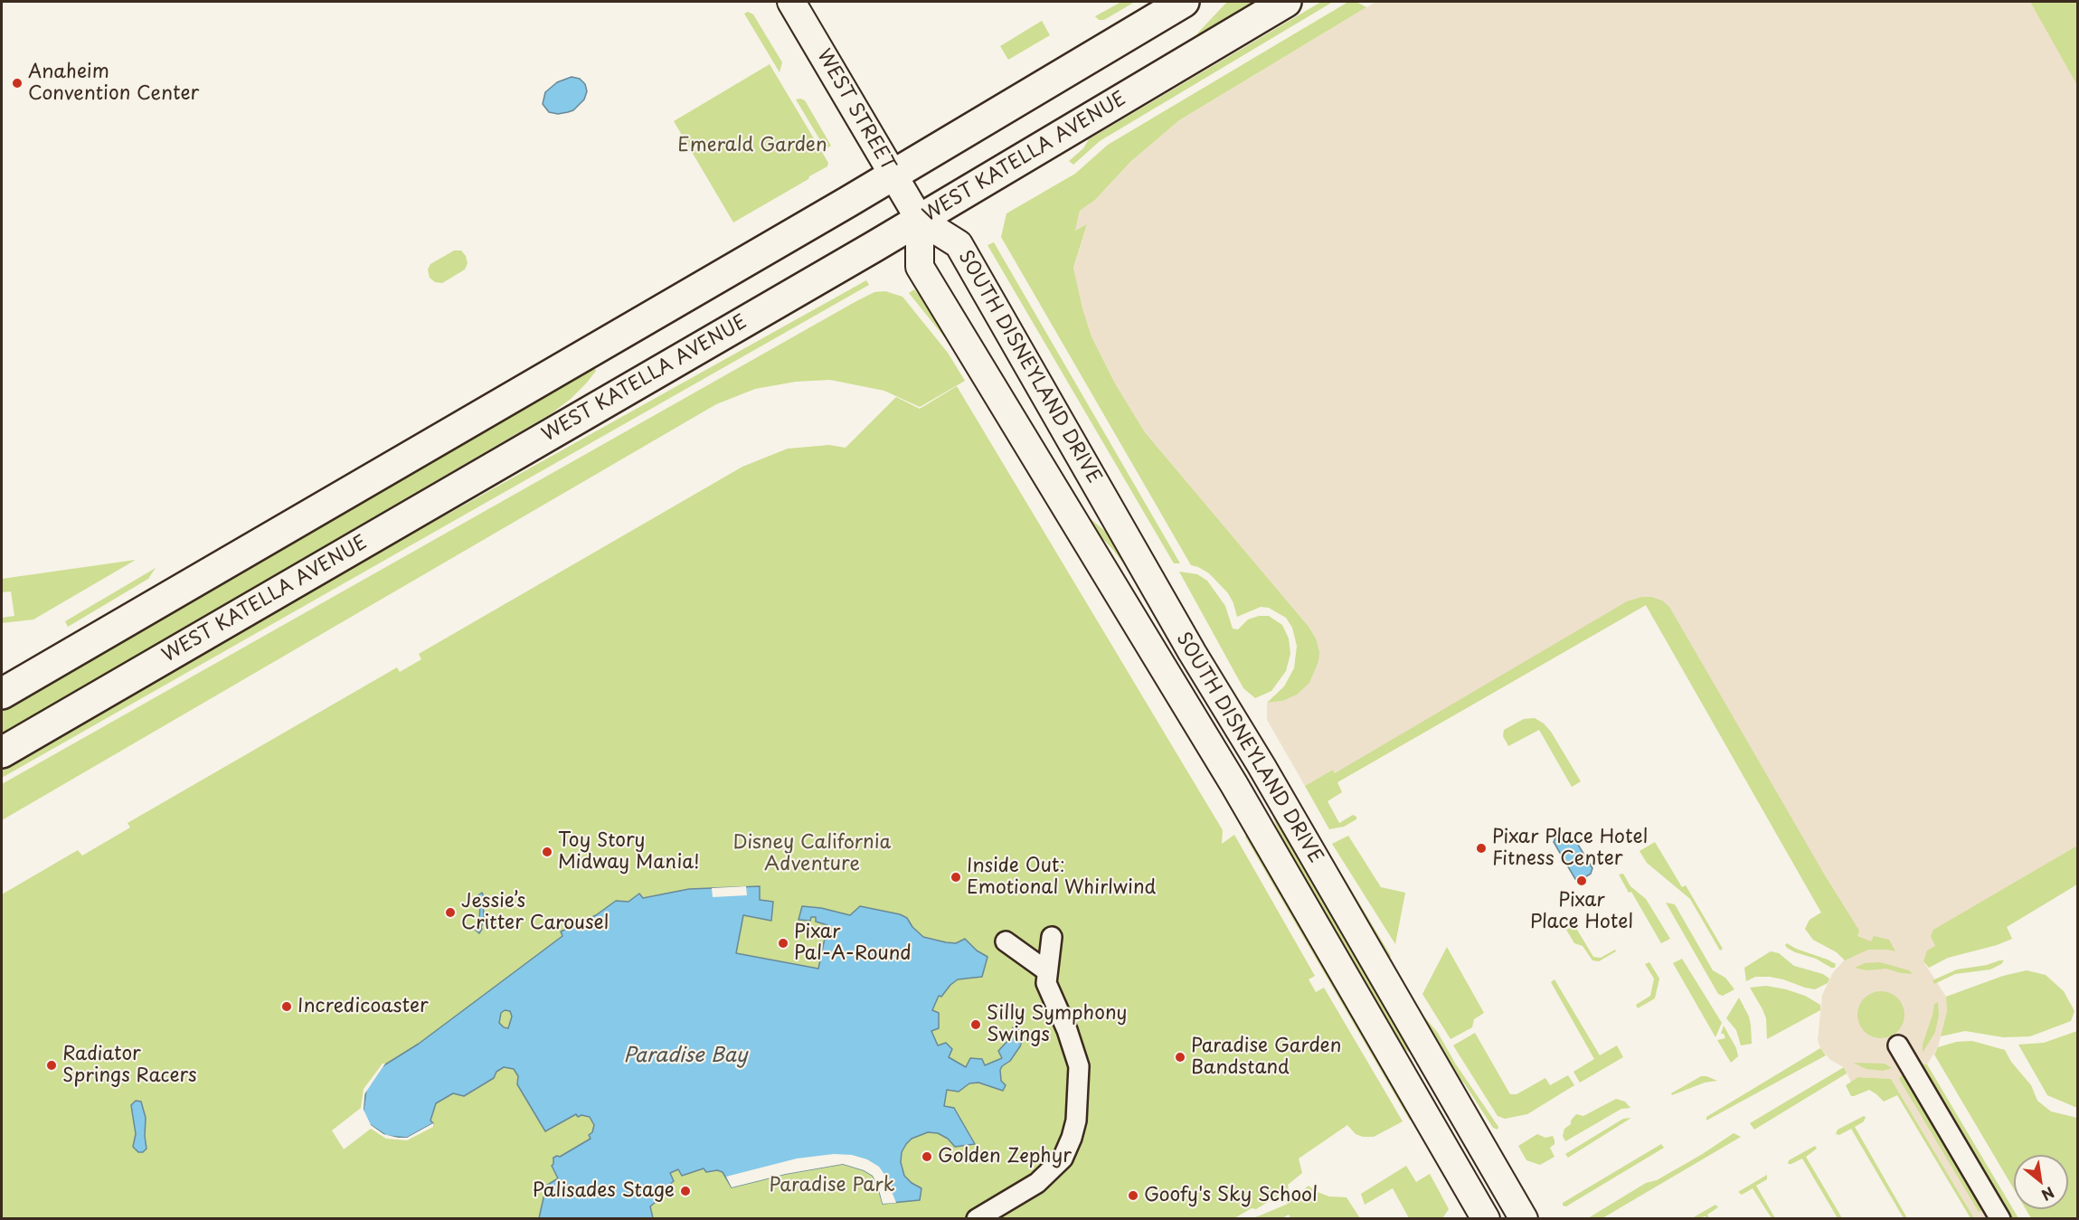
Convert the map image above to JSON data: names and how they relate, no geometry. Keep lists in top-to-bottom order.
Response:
{
  "streets": {
    "main road": ["WEST STREET", "WEST KATELLA AVENUE", "SOUTH DISNEYLAND DRIVE"]
  },
  "crossings": [
    ["WEST STREET", "WEST KATELLA AVENUE"],
    ["WEST STREET", "SOUTH DISNEYLAND DRIVE"],
    ["WEST KATELLA AVENUE", "SOUTH DISNEYLAND DRIVE"]
  ],
  "water": ["Paradise Bay"],
  "parks": ["Emerald Garden", "Disney California Adventure", "Paradise Park"],
  "places": [
    "Anaheim Convention Center",
    "Pixar Place Hotel Fitness Center",
    "Toy Story Midway Mania!",
    "Inside Out: Emotional Whirlwind",
    "Pixar Place Hotel",
    "Jessie’s Critter Carousel",
    "Pixar Pal-A-Round",
    "Incredicoaster",
    "Silly Symphony Swings",
    "Paradise Garden Bandstand",
    "Radiator Springs Racers",
    "Golden Zephyr",
    "Palisades Stage",
    "Goofy's Sky School"
  ],
  "north": "bottom right"
}
